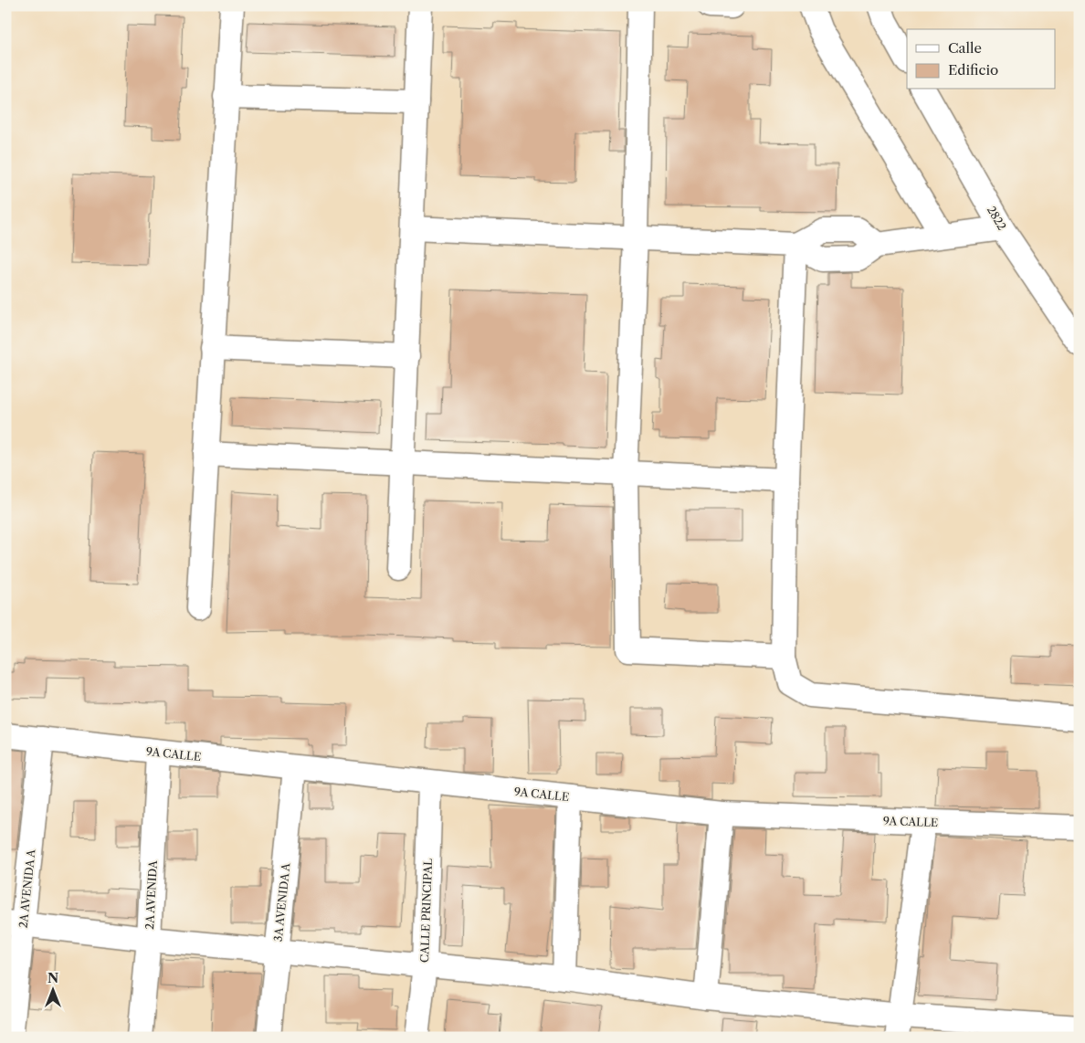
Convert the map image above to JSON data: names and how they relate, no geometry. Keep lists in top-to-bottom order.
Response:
{
  "streets": {
    "street": [
      "2822",
      "9A CALLE",
      "2A AVENIDA A",
      "2A AVENIDA",
      "3A AVENIDA A",
      "CALLE PRINCIPAL"
    ]
  },
  "crossings": [
    ["9A CALLE", "2A AVENIDA A"],
    ["9A CALLE", "2A AVENIDA"],
    ["9A CALLE", "3A AVENIDA A"],
    ["9A CALLE", "CALLE PRINCIPAL"]
  ],
  "legend": ["Calle", "Edificio"],
  "north": "top"
}
